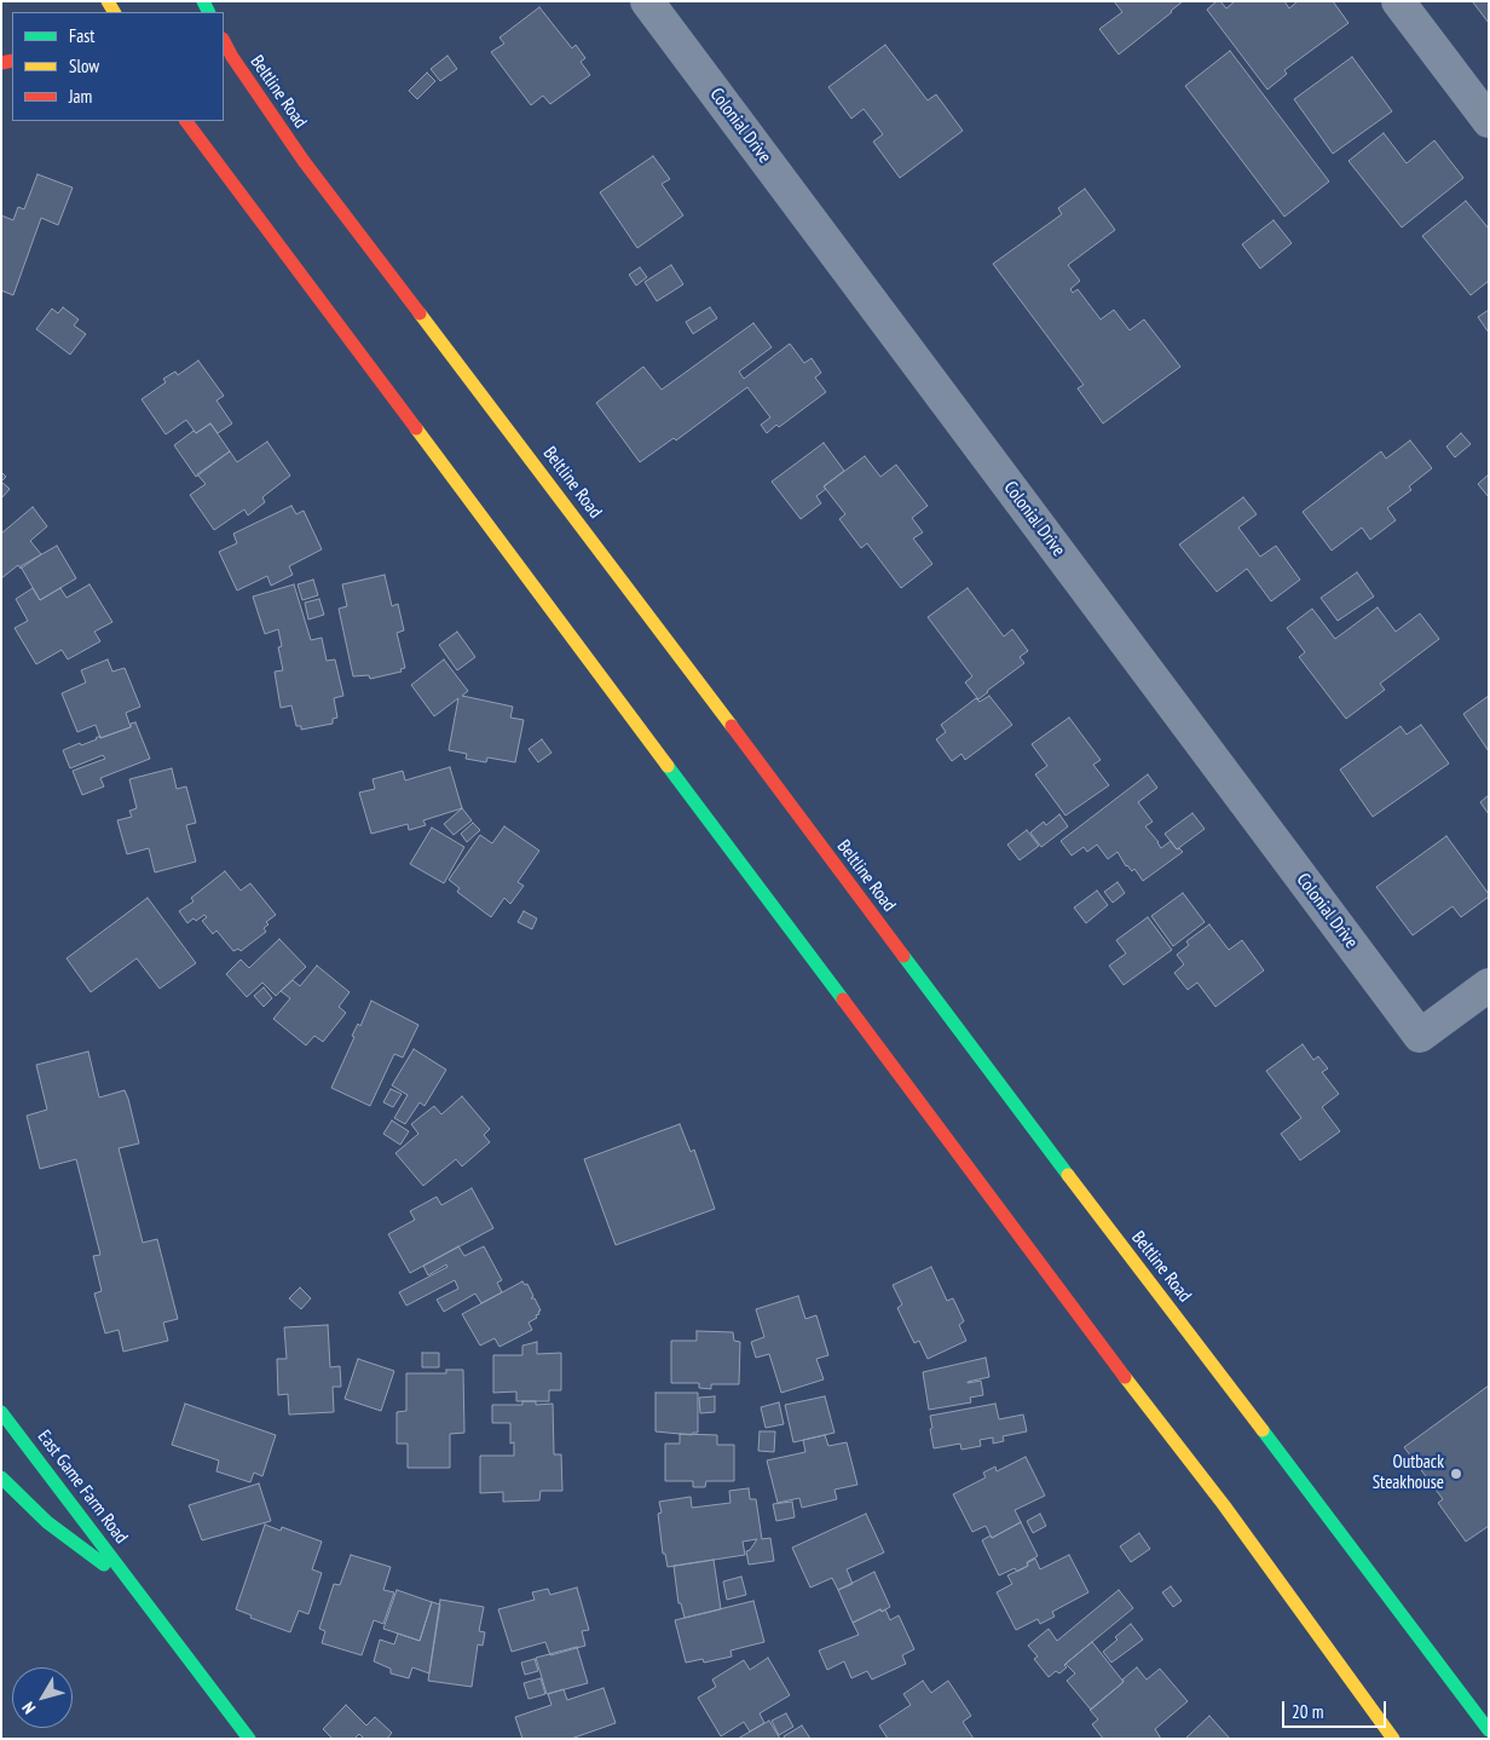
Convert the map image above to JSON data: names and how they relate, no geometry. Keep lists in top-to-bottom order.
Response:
{
  "streets": {
    "main road": ["Beltline Road", "East Game Farm Road"],
    "street": ["Colonial Drive"]
  },
  "places": ["Outback Steakhouse"],
  "legend": ["Fast", "Slow", "Jam"],
  "scale_bar": "20 m",
  "north": "bottom left"
}
